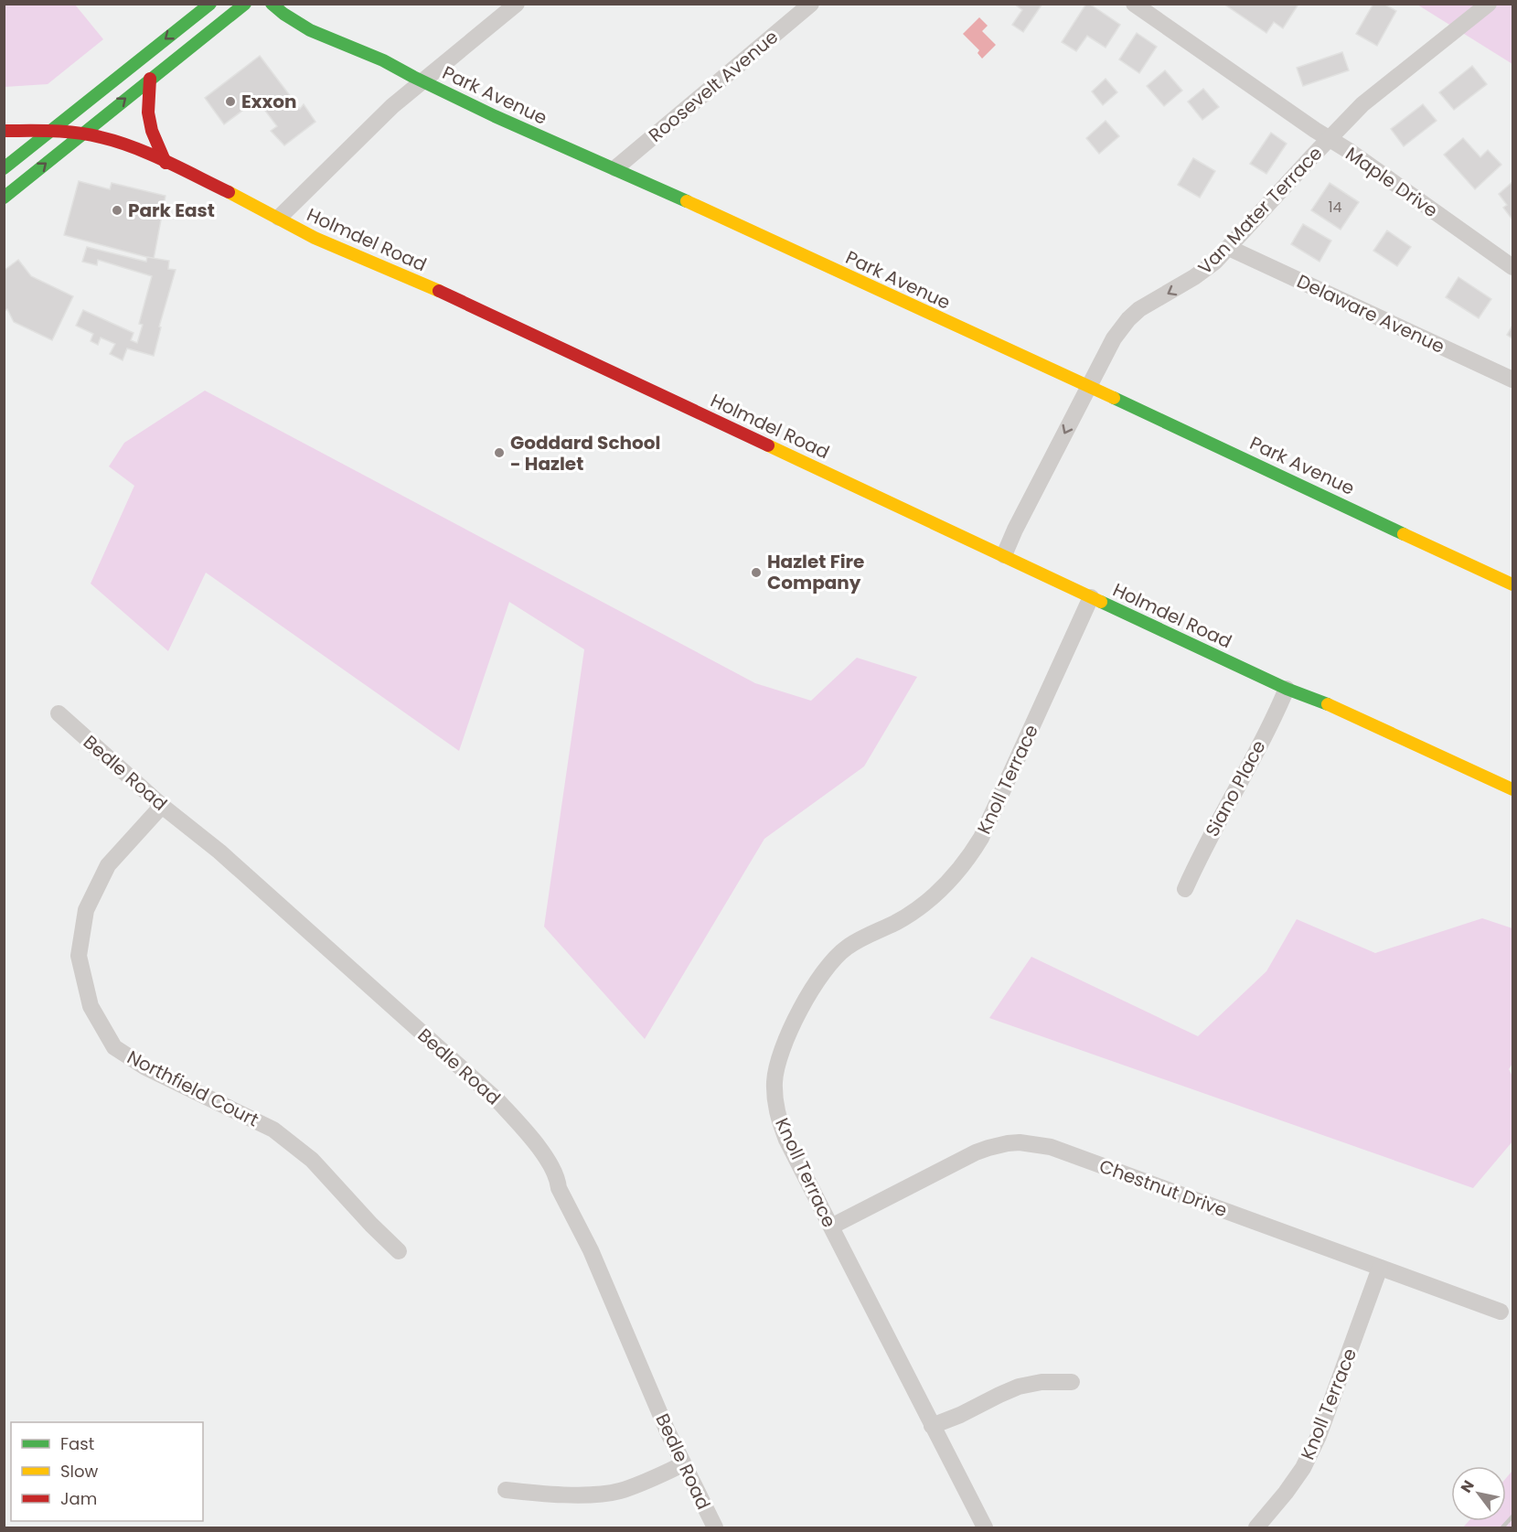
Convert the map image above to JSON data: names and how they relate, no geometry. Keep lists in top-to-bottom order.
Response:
{
  "streets": {
    "main road": ["Park Avenue", "Holmdel Road"],
    "street": [
      "Roosevelt Avenue",
      "Maple Drive",
      "Van Mater Terrace",
      "Delaware Avenue",
      "Bedle Road",
      "Knoll Terrace",
      "Siano Place",
      "Northfield Court",
      "Chestnut Drive"
    ]
  },
  "crossings": [
    ["Roosevelt Avenue", "Park Avenue"],
    ["Park Avenue", "Van Mater Terrace"],
    ["Maple Drive", "Van Mater Terrace"],
    ["Van Mater Terrace", "Holmdel Road"],
    ["Van Mater Terrace", "Delaware Avenue"],
    ["Holmdel Road", "Knoll Terrace"],
    ["Holmdel Road", "Siano Place"],
    ["Bedle Road", "Northfield Court"],
    ["Knoll Terrace", "Chestnut Drive"]
  ],
  "one_way": ["Van Mater Terrace"],
  "places": [
    "Exxon",
    "Park East",
    "Goddard School - Hazlet",
    "Hazlet Fire Company"
  ],
  "house_numbers": ["14"],
  "legend": ["Fast", "Slow", "Jam"],
  "north": "top left"
}
